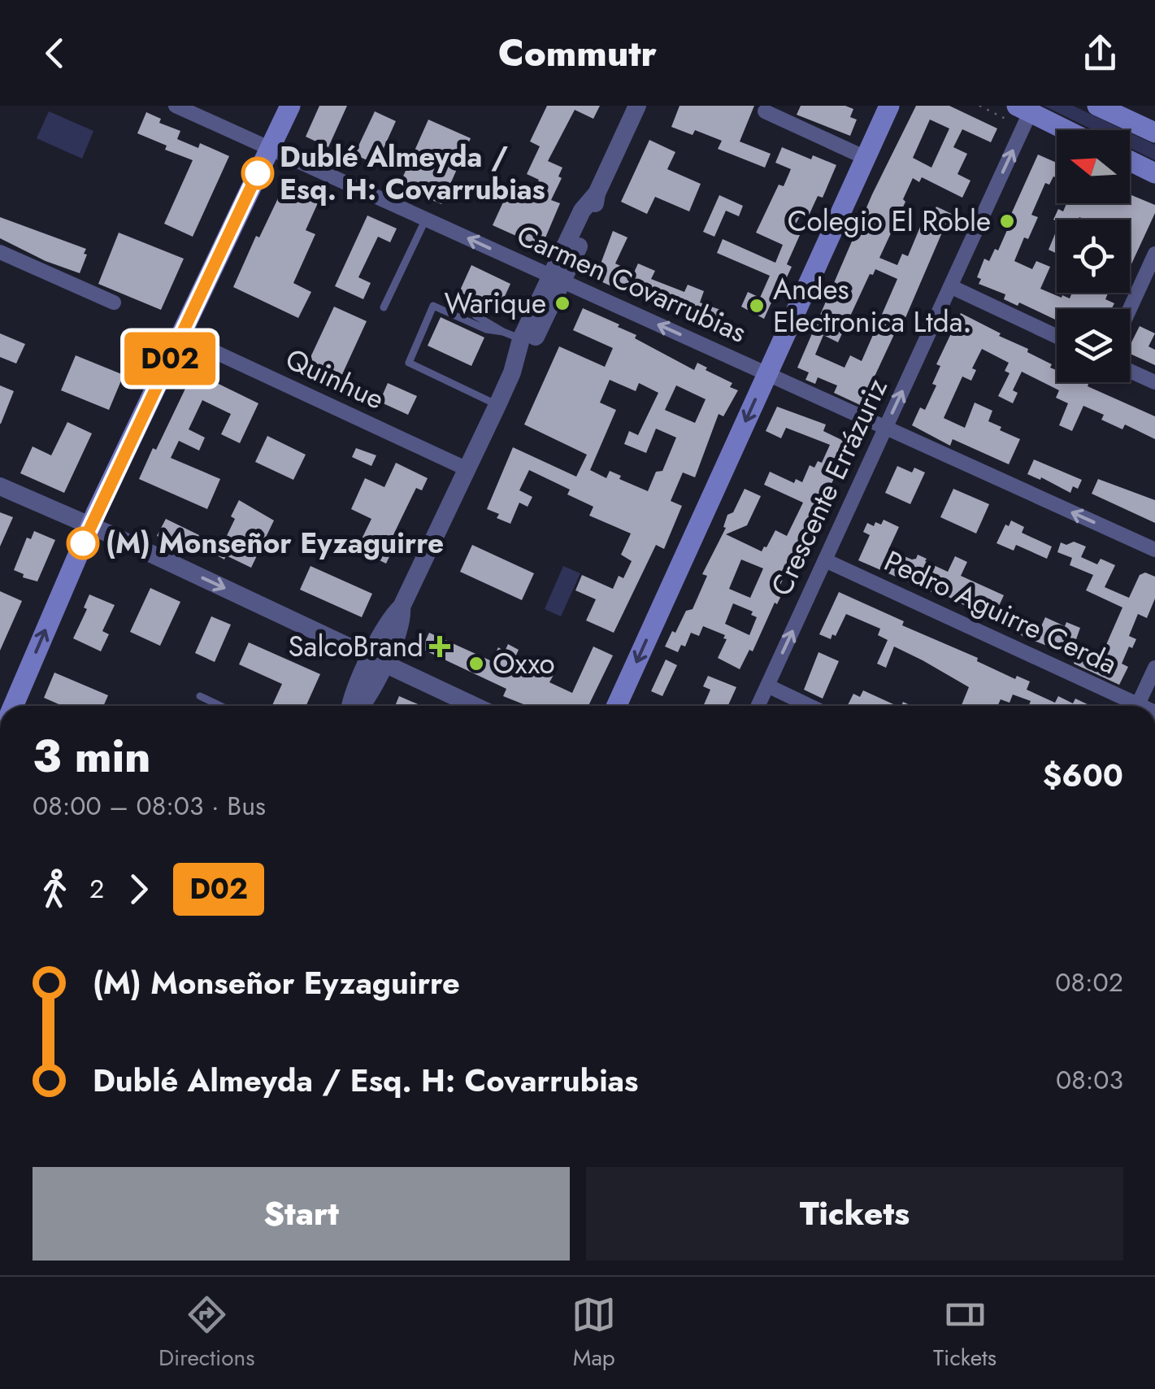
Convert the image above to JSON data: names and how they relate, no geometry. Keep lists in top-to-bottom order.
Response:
{
  "streets": {
    "street": [
      "Carmen Covarrubias",
      "Quinhue",
      "Crescente Errázuriz",
      "Pedro Aguirre Cerda"
    ]
  },
  "crossings": [
    ["Carmen Covarrubias", "Crescente Errázuriz"],
    ["Crescente Errázuriz", "Pedro Aguirre Cerda"]
  ],
  "one_way": ["Carmen Covarrubias", "Crescente Errázuriz"],
  "places": {
    "other": [
      "Dublé Almeyda / Esq. H: Covarrubias",
      "Colegio El Roble",
      "Warique",
      "Andes Electronica Ltda.",
      "(M) Monseñor Eyzaguirre",
      "Oxxo"
    ],
    "health": ["SalcoBrand"]
  },
  "lines": ["bus line D02"],
  "north": "left",
  "page": {
    "header": "Commutr",
    "on_map": "D02",
    "heading": ["3 min", "08:00 – 08:03 · Bus", "$600"],
    "legs": ["2", "D02"],
    "list": [
      {
        "name": "(M) Monseñor Eyzaguirre",
        "value": "08:02"
      },
      {
        "name": "Dublé Almeyda / Esq. H: Covarrubias",
        "value": "08:03"
      }
    ],
    "buttons": ["Start", "Tickets"],
    "tabs": ["Directions", "Map", "Tickets"]
  }
}
